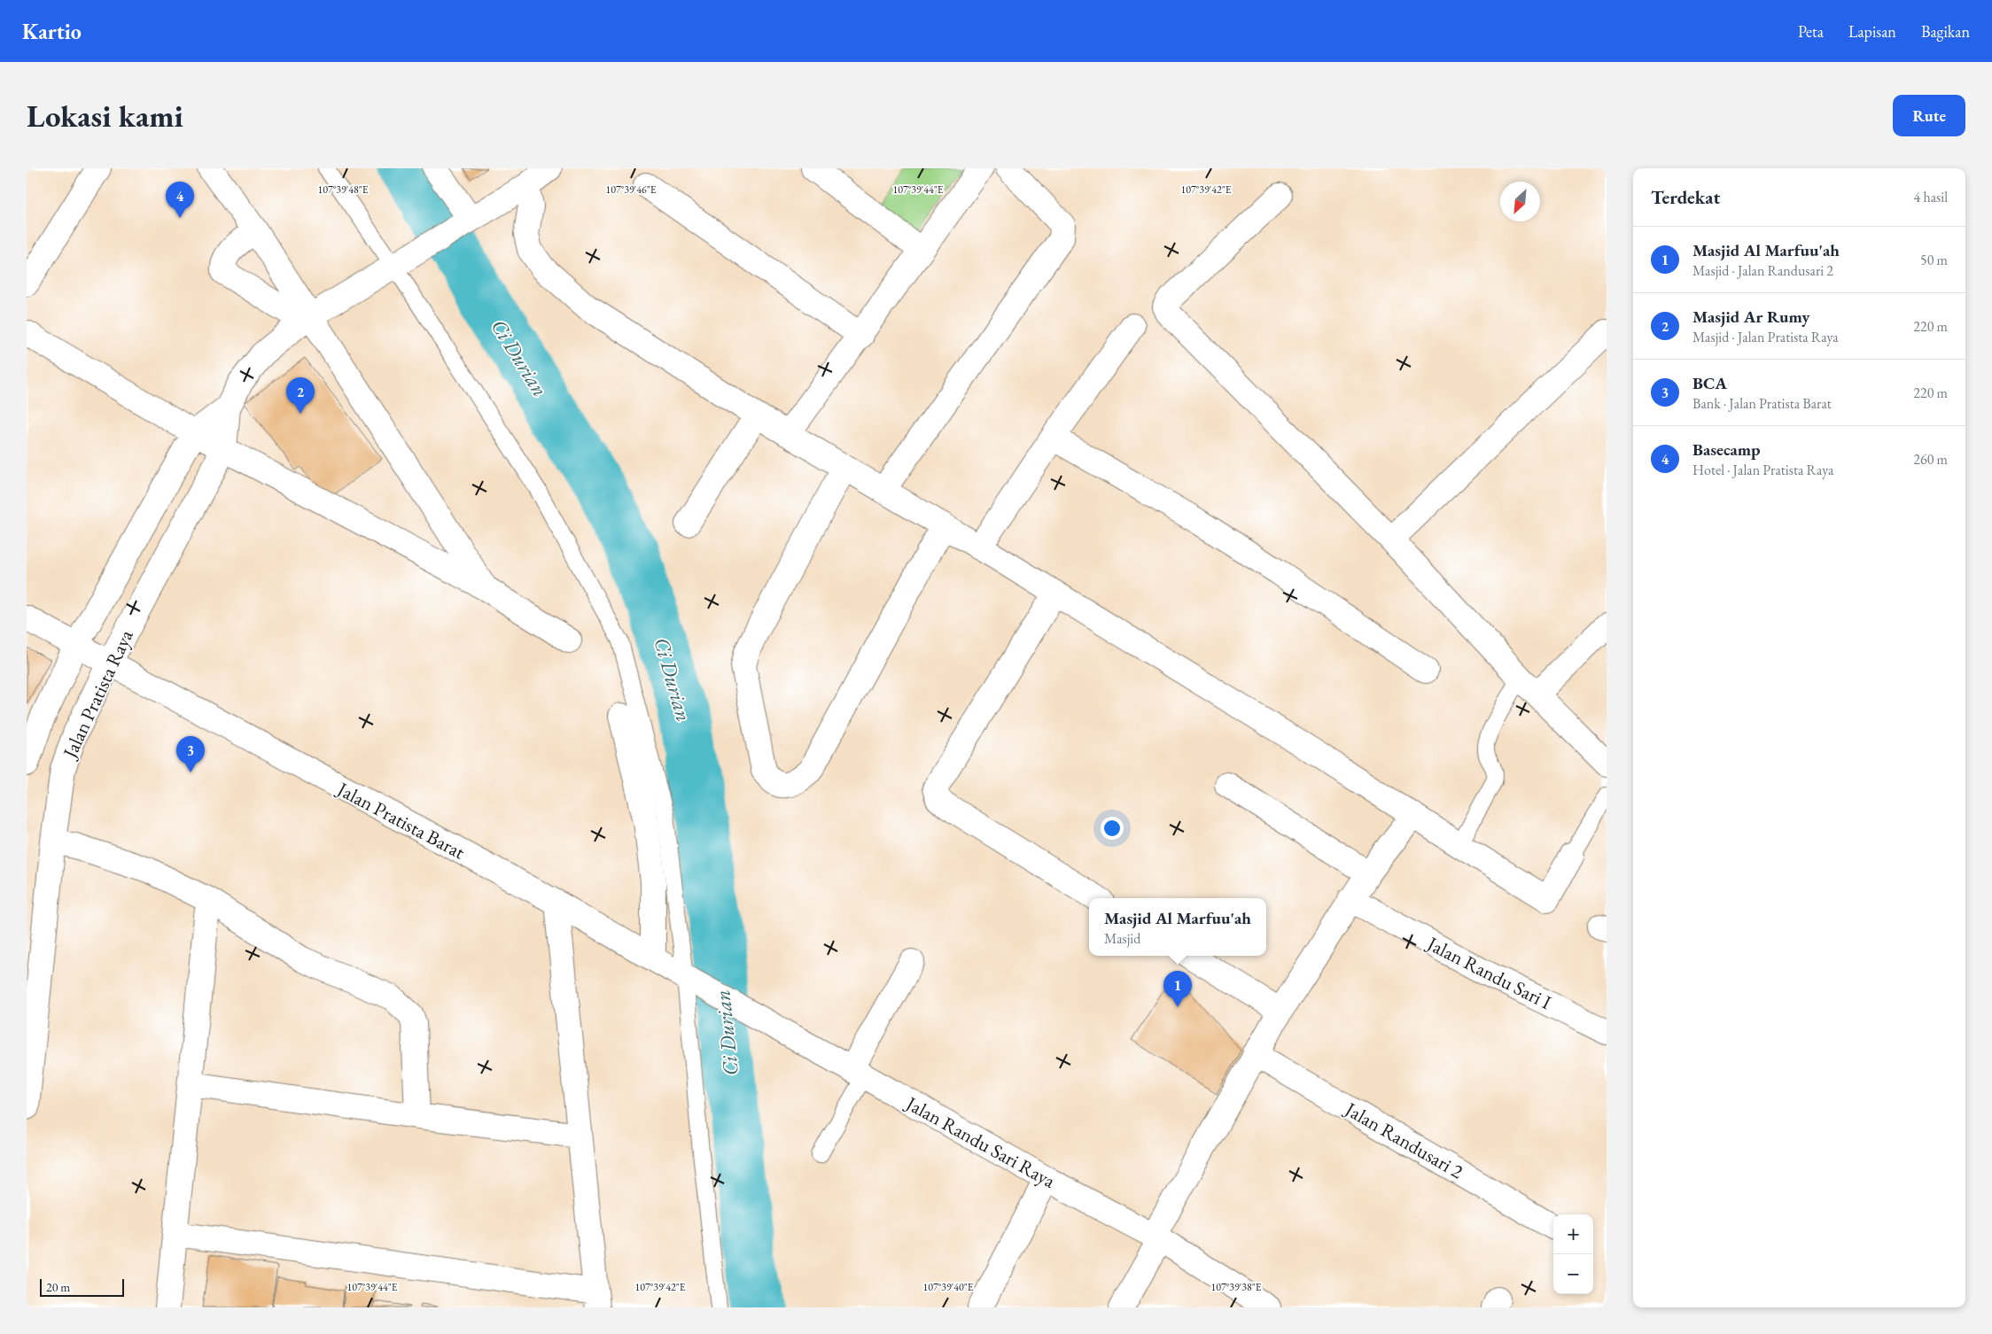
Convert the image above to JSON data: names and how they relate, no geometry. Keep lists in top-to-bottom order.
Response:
{
  "streets": {
    "street": [
      "Jalan Pratista Raya",
      "Jalan Pratista Barat",
      "Jalan Randu Sari I",
      "Jalan Randusari 2",
      "Jalan Randu Sari Raya"
    ]
  },
  "crossings": [
    ["Jalan Pratista Raya", "Jalan Pratista Barat"],
    ["Jalan Pratista Barat", "Jalan Randu Sari Raya"]
  ],
  "water": ["Ci Durian"],
  "scale_bar": "20 m",
  "north": "bottom left",
  "page": {
    "header": "Kartio",
    "nav": ["Peta", "Lapisan", "Bagikan"],
    "buttons": "Rute",
    "title": "Lokasi kami",
    "heading": ["Terdekat", "4 hasil"],
    "pins": [
      "4",
      "2",
      "3",
      "1"
    ],
    "list": [
      {
        "mark": "1",
        "name": "Masjid Al Marfuu'ah",
        "note": "Masjid · Jalan Randusari 2",
        "value": "50 m"
      },
      {
        "mark": "2",
        "name": "Masjid Ar Rumy",
        "note": "Masjid · Jalan Pratista Raya",
        "value": "220 m"
      },
      {
        "mark": "3",
        "name": "BCA",
        "note": "Bank · Jalan Pratista Barat",
        "value": "220 m"
      },
      {
        "mark": "4",
        "name": "Basecamp",
        "note": "Hotel · Jalan Pratista Raya",
        "value": "260 m"
      }
    ],
    "popup": ["Masjid Al Marfuu'ah", "Masjid"],
    "map_buttons": ["+", "−"],
    "scale": "20 m"
  },
  "coordinates": [
    "107°39'48\"E",
    "107°39'46\"E",
    "107°39'44\"E",
    "107°39'42\"E",
    "107°39'40\"E",
    "107°39'38\"E"
  ]
}
